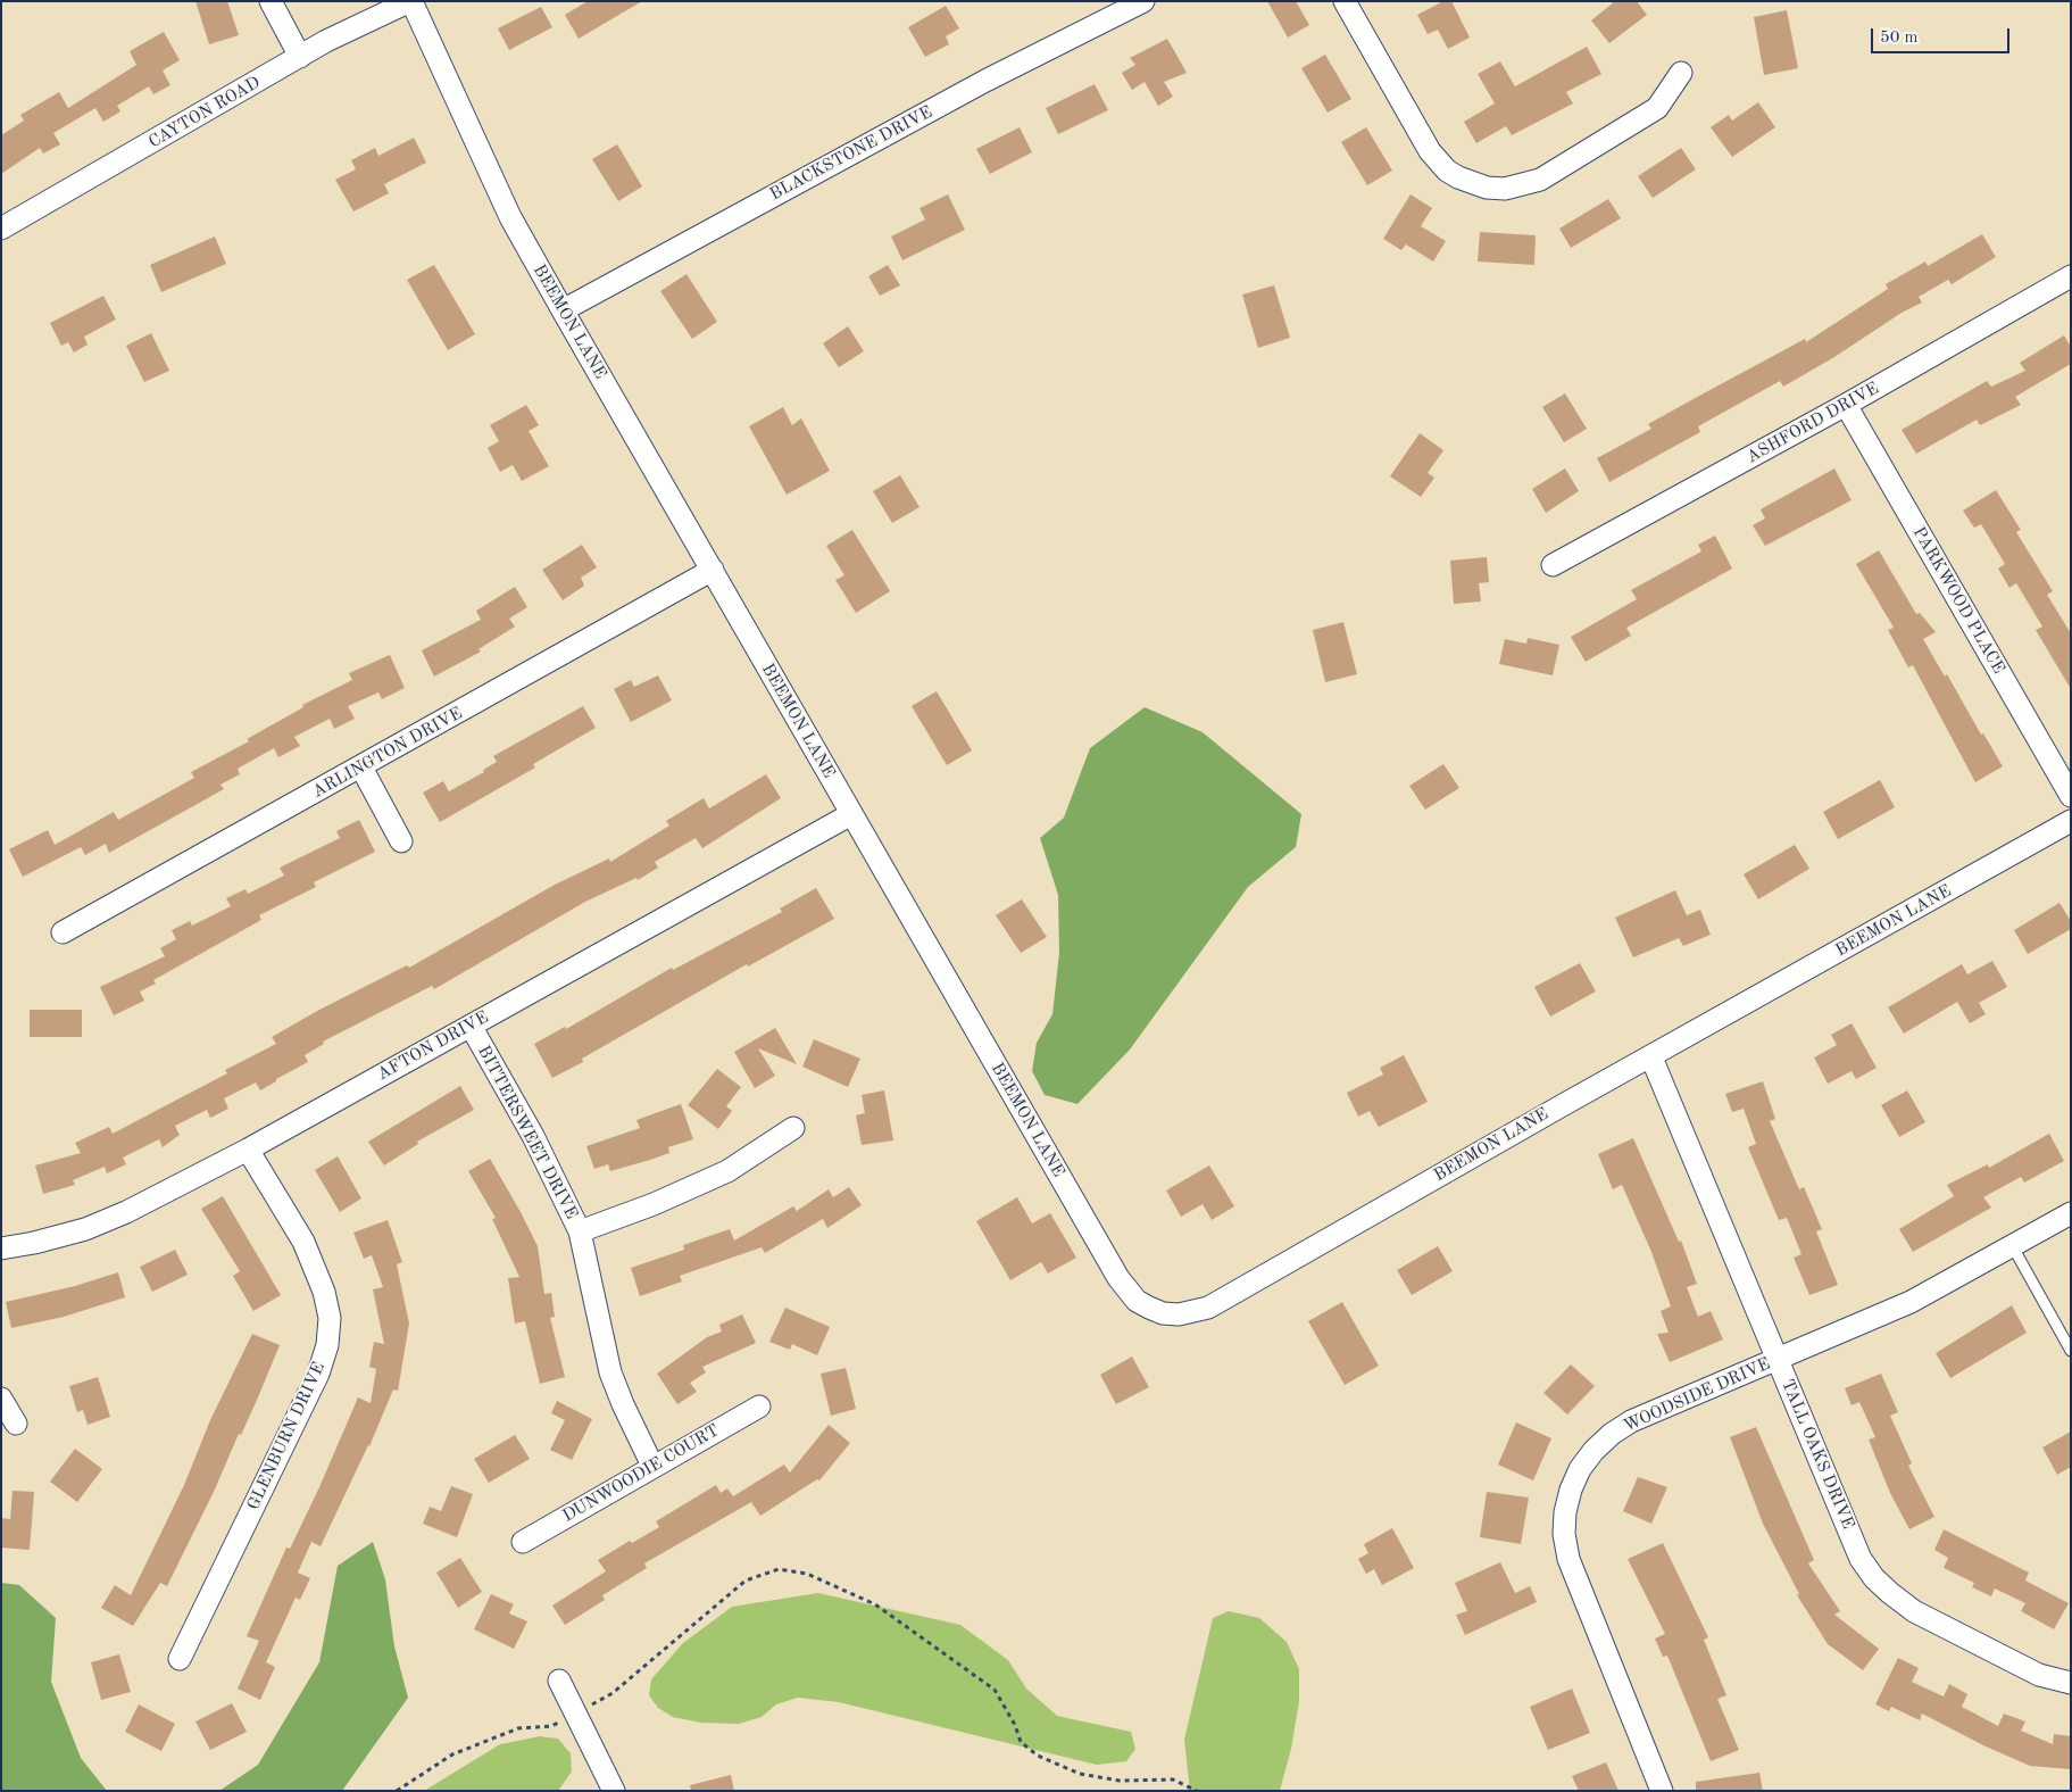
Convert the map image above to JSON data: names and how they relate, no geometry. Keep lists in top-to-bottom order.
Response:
{
  "streets": {
    "street": [
      "CAYTON ROAD",
      "BLACKSTONE DRIVE",
      "BEEMON LANE",
      "ASHFORD DRIVE",
      "PARKWOOD PLACE",
      "ARLINGTON DRIVE",
      "AFTON DRIVE",
      "BITTERSWEET DRIVE",
      "WOODSIDE DRIVE",
      "GLENBURN DRIVE",
      "TALL OAKS DRIVE",
      "DUNWOODIE COURT"
    ]
  },
  "crossings": [
    ["CAYTON ROAD", "BEEMON LANE"],
    ["BLACKSTONE DRIVE", "BEEMON LANE"],
    ["BEEMON LANE", "ARLINGTON DRIVE"],
    ["BEEMON LANE", "AFTON DRIVE"],
    ["BEEMON LANE", "TALL OAKS DRIVE"],
    ["ASHFORD DRIVE", "PARKWOOD PLACE"],
    ["AFTON DRIVE", "BITTERSWEET DRIVE"],
    ["AFTON DRIVE", "GLENBURN DRIVE"],
    ["BITTERSWEET DRIVE", "DUNWOODIE COURT"],
    ["WOODSIDE DRIVE", "TALL OAKS DRIVE"]
  ],
  "scale_bar": "50 m"
}
